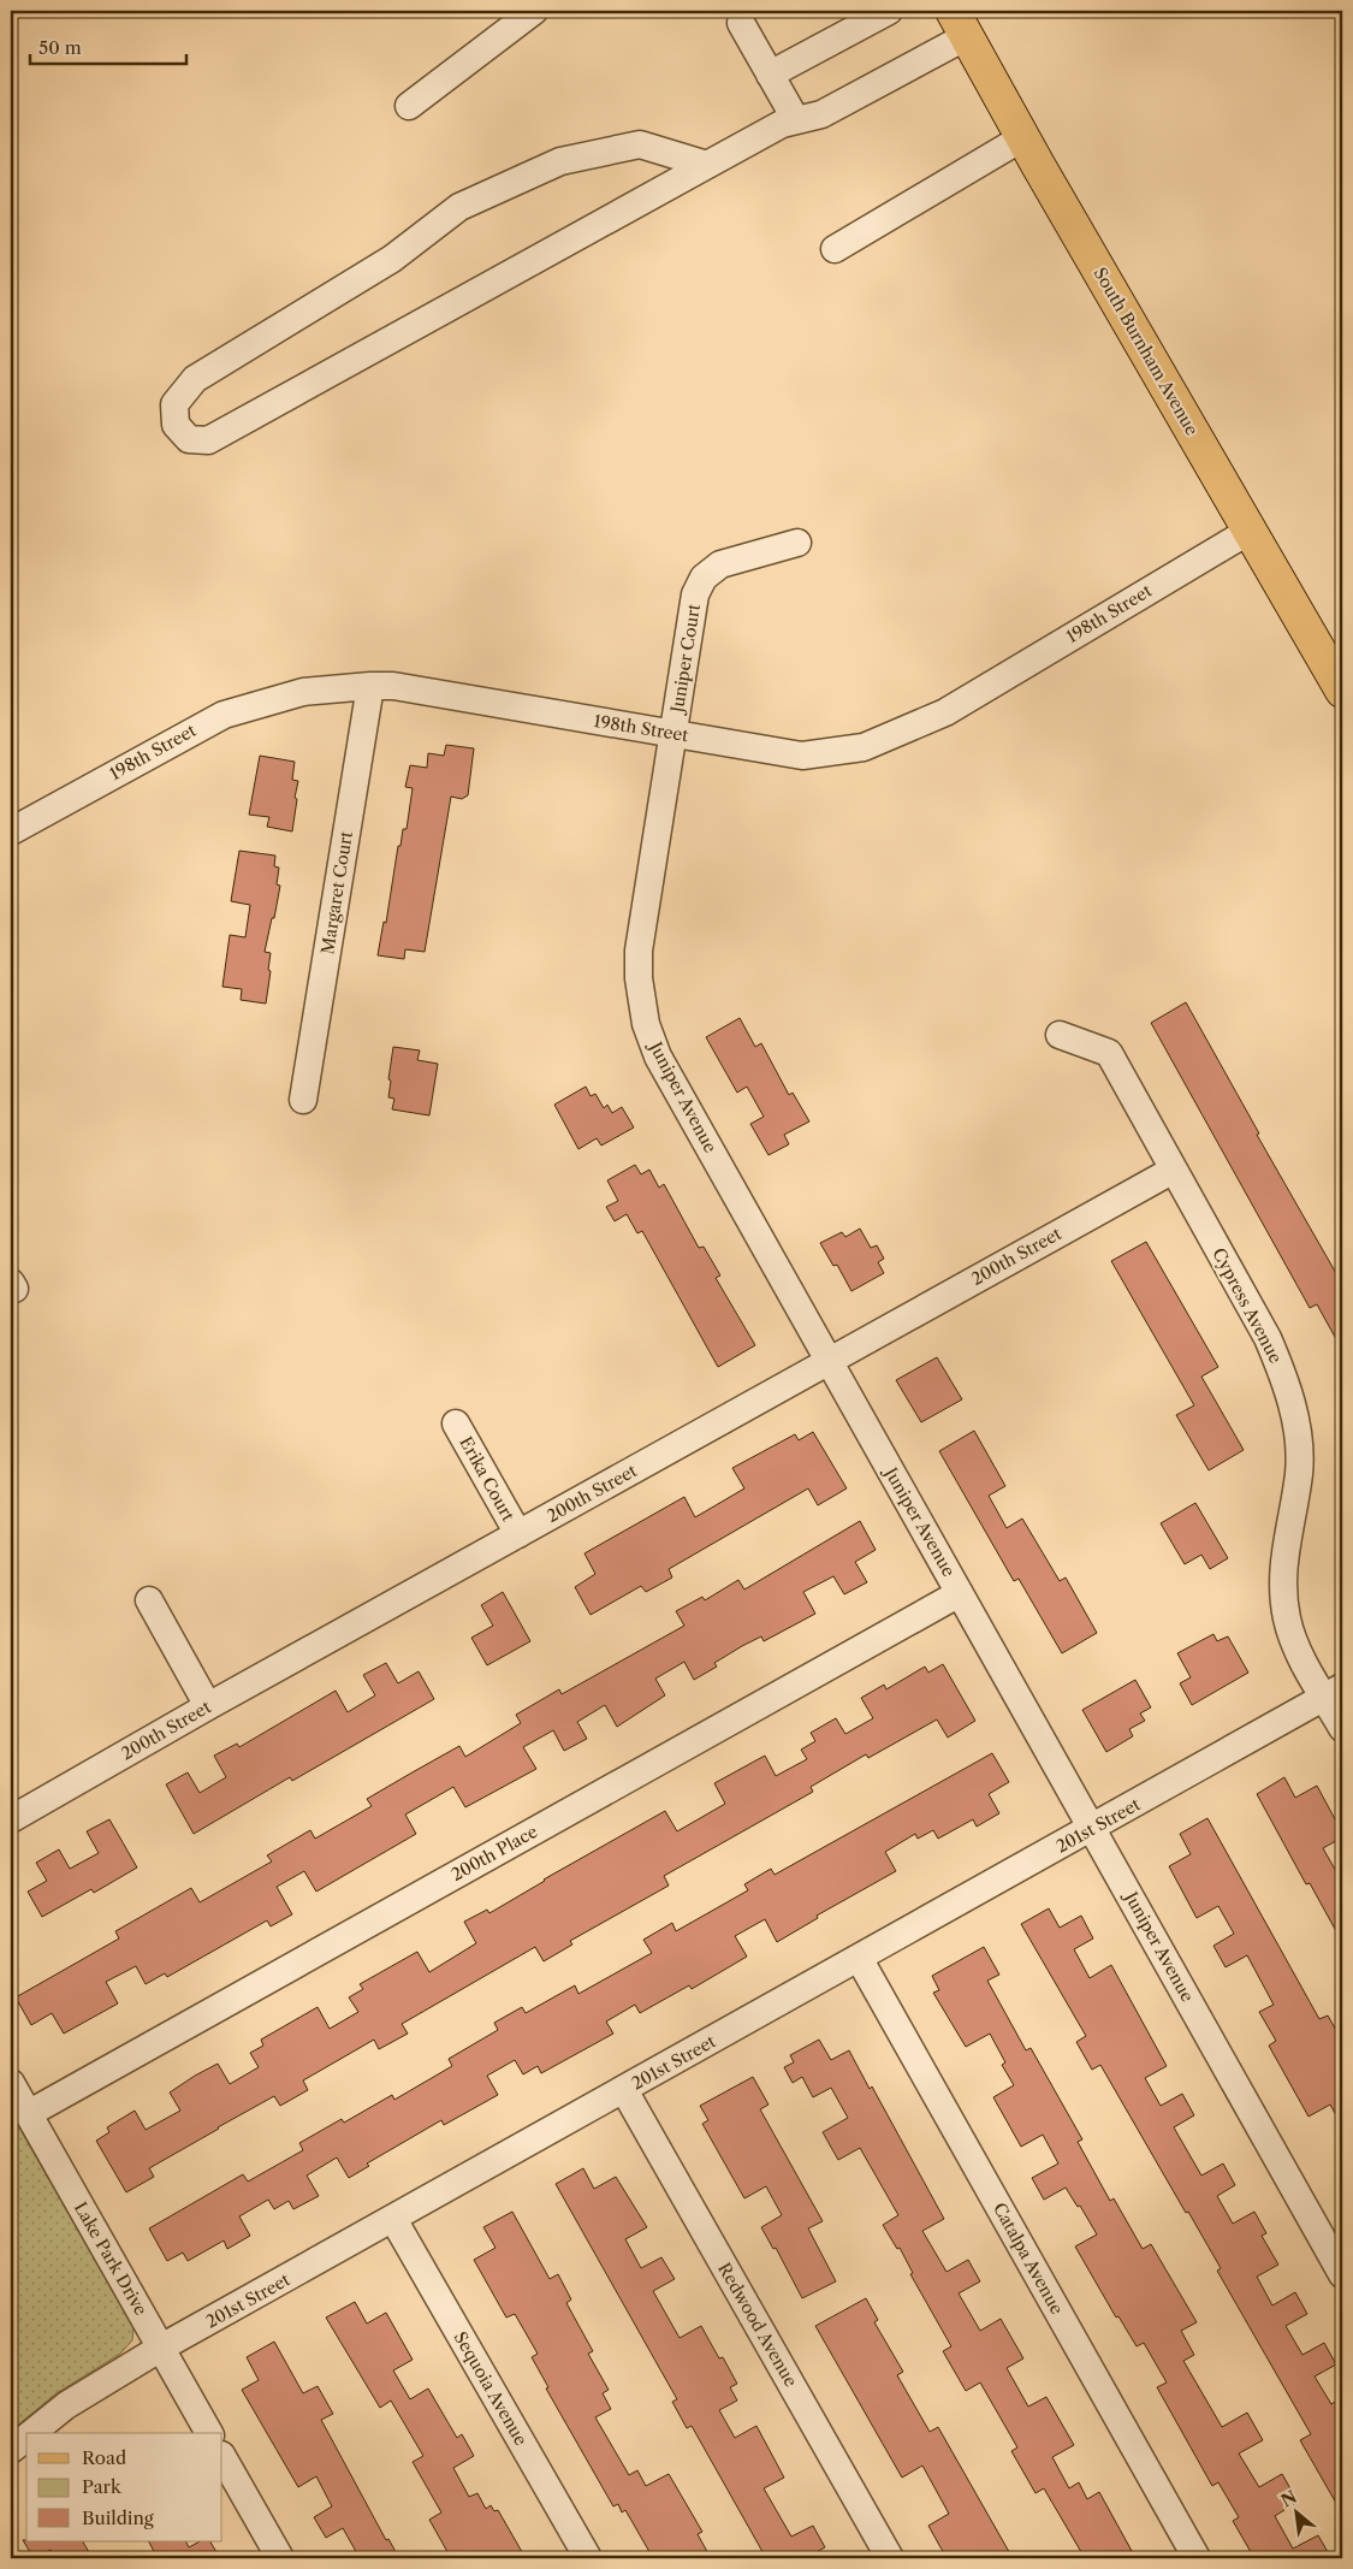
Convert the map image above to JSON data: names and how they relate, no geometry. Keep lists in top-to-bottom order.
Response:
{
  "streets": {
    "main road": ["South Burnham Avenue"],
    "street": [
      "198th Street",
      "Juniper Court",
      "Margaret Court",
      "Juniper Avenue",
      "200th Street",
      "Cypress Avenue",
      "Erika Court",
      "201st Street",
      "200th Place",
      "Lake Park Drive",
      "Catalpa Avenue",
      "Redwood Avenue",
      "Sequoia Avenue"
    ]
  },
  "crossings": [
    ["South Burnham Avenue", "198th Street"],
    ["198th Street", "Juniper Court"],
    ["198th Street", "Margaret Court"],
    ["198th Street", "Juniper Avenue"],
    ["Juniper Court", "Juniper Avenue"],
    ["Juniper Avenue", "200th Street"],
    ["Juniper Avenue", "201st Street"],
    ["Juniper Avenue", "200th Place"],
    ["200th Street", "Cypress Avenue"],
    ["200th Street", "Erika Court"],
    ["Cypress Avenue", "201st Street"],
    ["201st Street", "Lake Park Drive"],
    ["201st Street", "Catalpa Avenue"],
    ["201st Street", "Redwood Avenue"],
    ["201st Street", "Sequoia Avenue"],
    ["200th Place", "Lake Park Drive"]
  ],
  "legend": ["Road", "Park", "Building"],
  "scale_bar": "50 m",
  "north": "top left"
}
